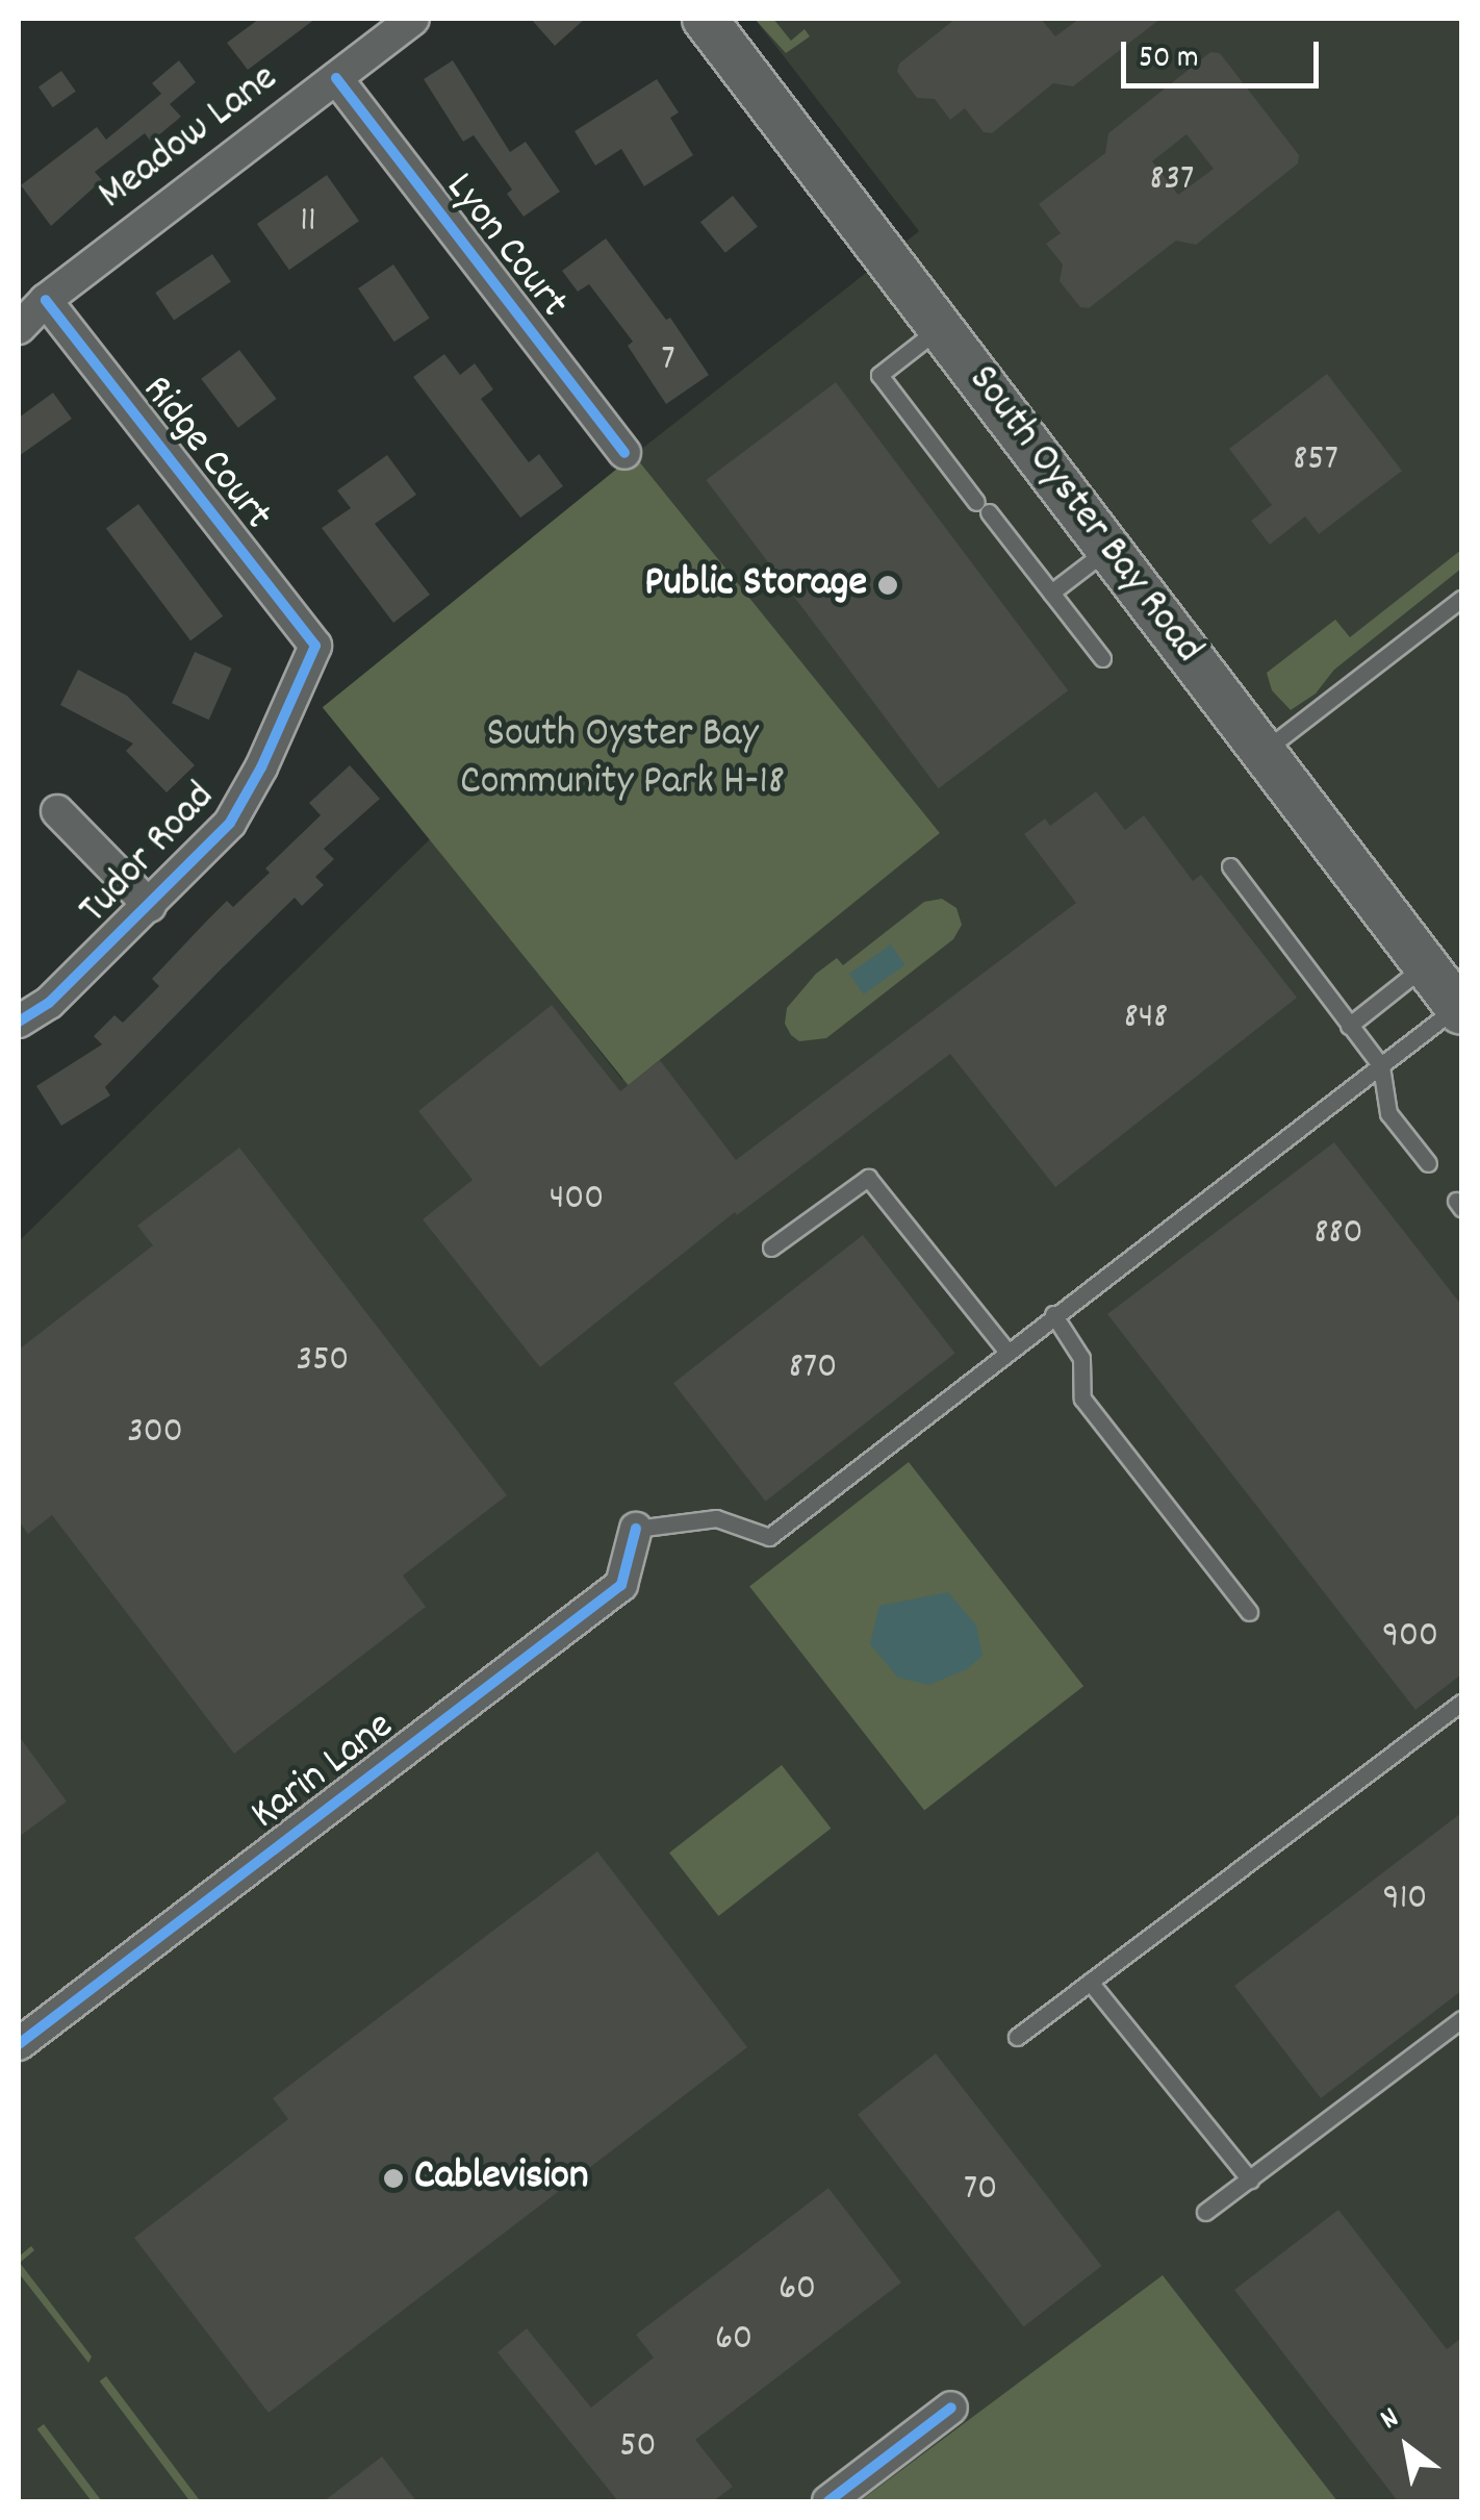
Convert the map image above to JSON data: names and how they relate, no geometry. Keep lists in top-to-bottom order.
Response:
{
  "streets": {
    "main road": ["South Oyster Bay Road"],
    "street": [
      "Meadow Lane",
      "Lyon Court",
      "Ridge Court",
      "Tudor Road",
      "Karin Lane"
    ]
  },
  "crossings": [
    ["Meadow Lane", "Lyon Court"],
    ["Meadow Lane", "Ridge Court"],
    ["Ridge Court", "Tudor Road"]
  ],
  "parks": ["South Oyster Bay Community Park H-18"],
  "places": ["Public Storage", "Cablevision"],
  "house_numbers": [
    "837",
    "11",
    "7",
    "857",
    "848",
    "400",
    "880",
    "350",
    "870",
    "300",
    "900",
    "910",
    "70",
    "60",
    "60",
    "50"
  ],
  "scale_bar": "50 m",
  "north": "top left"
}
